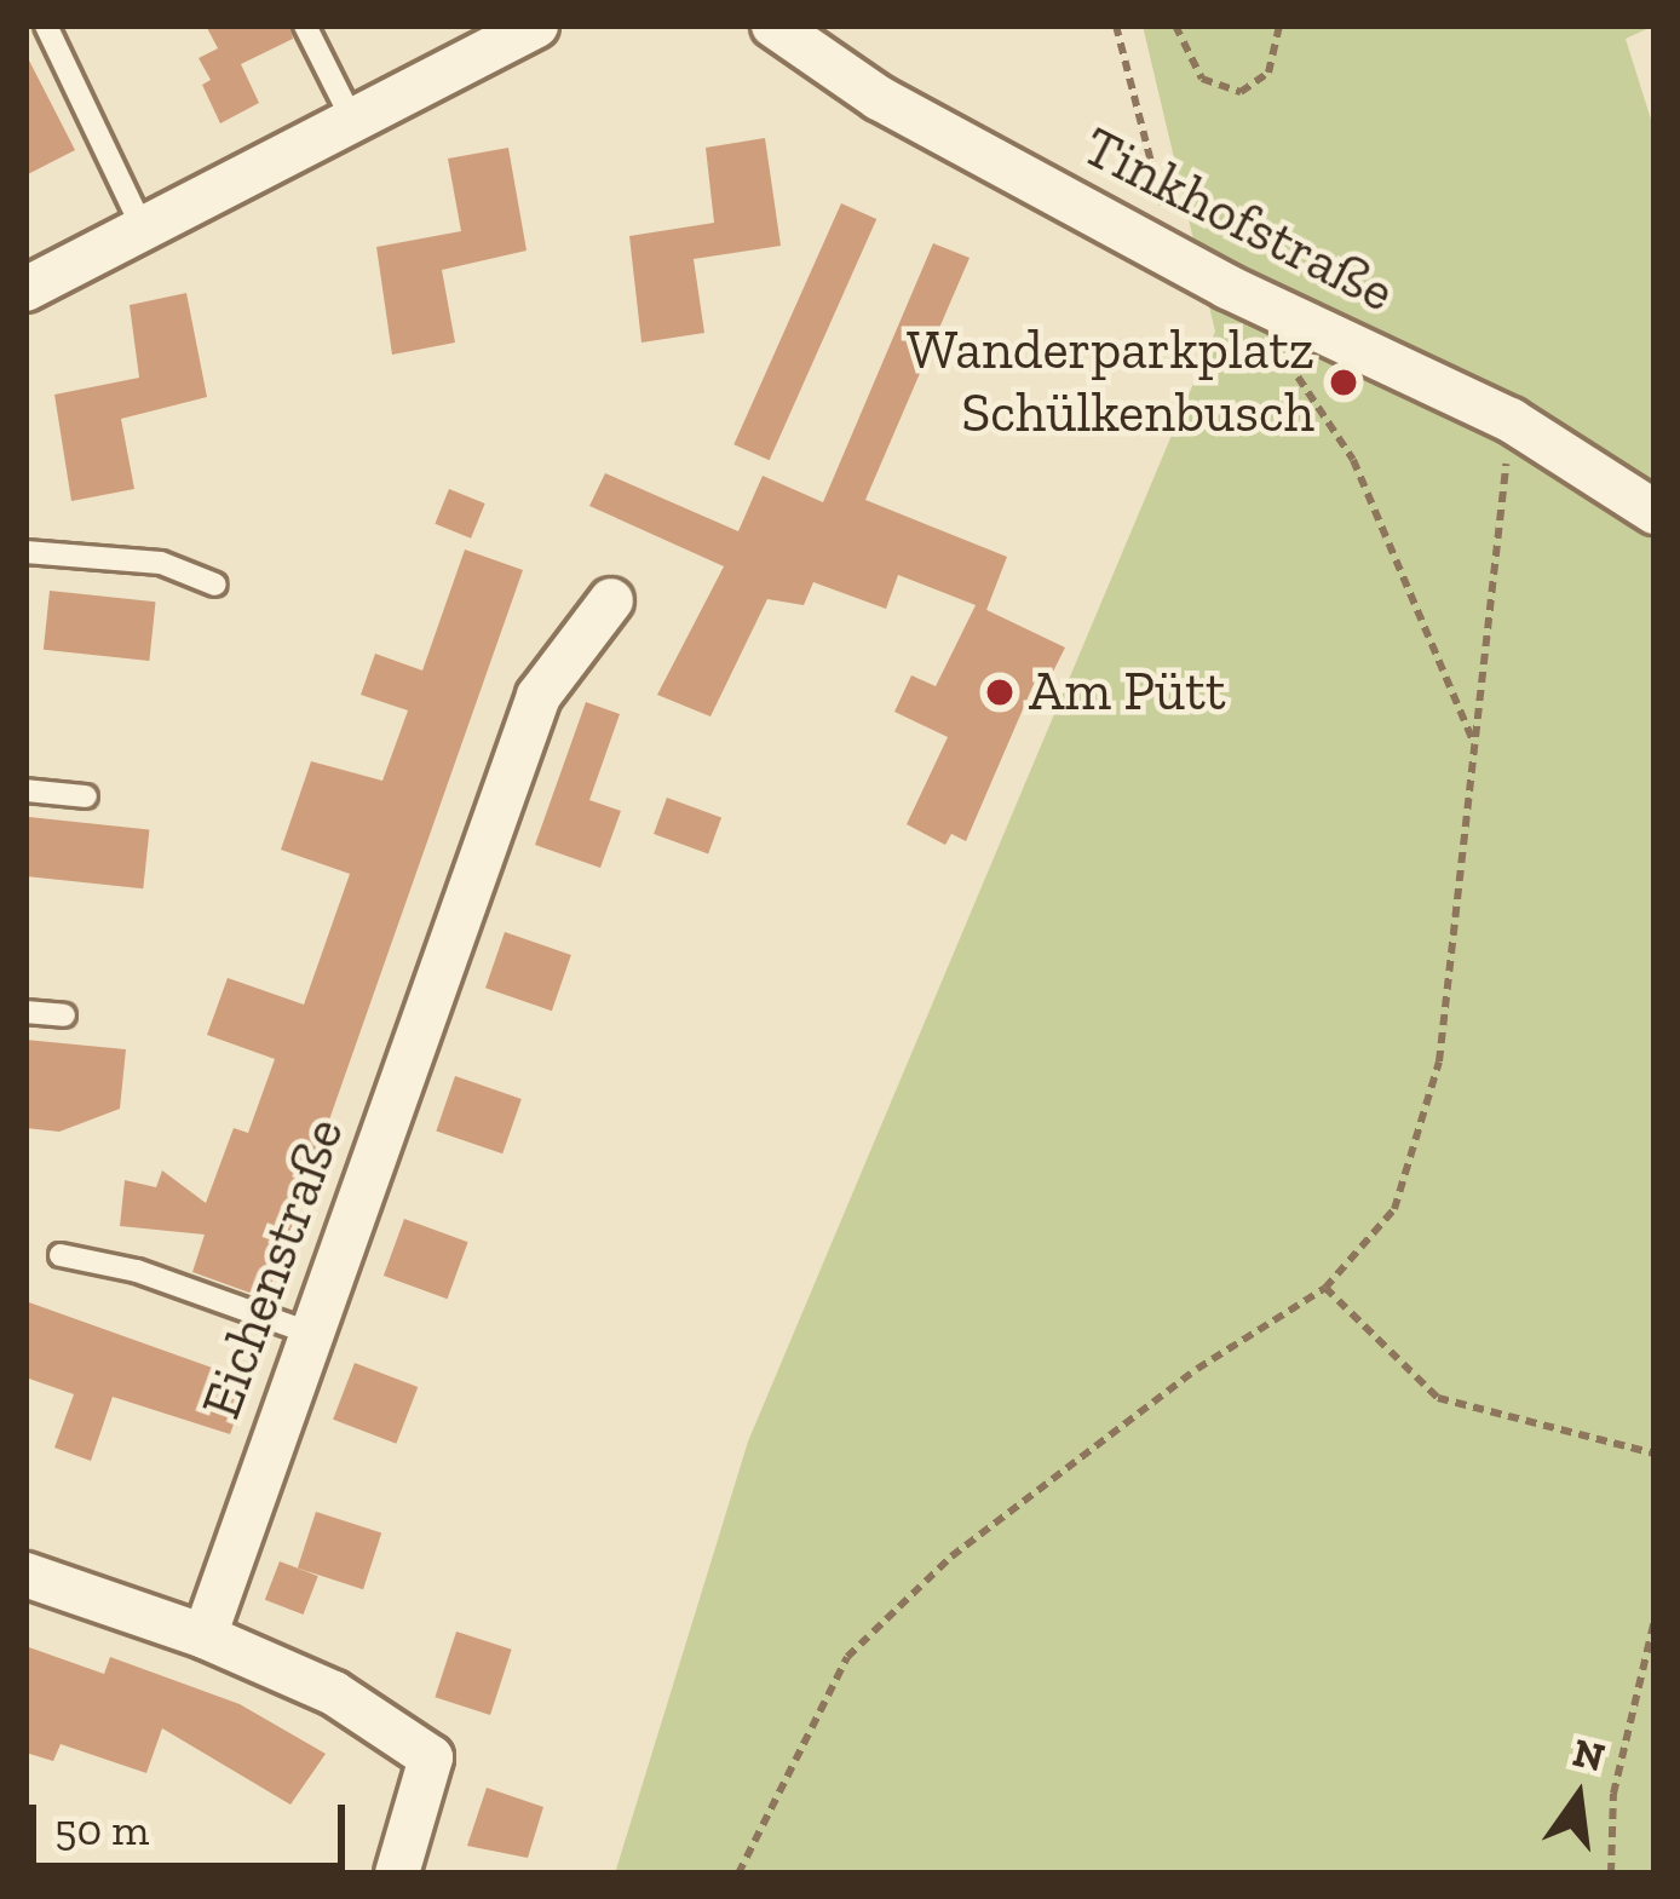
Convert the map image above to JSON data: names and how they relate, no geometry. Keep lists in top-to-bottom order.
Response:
{
  "streets": {
    "street": ["Tinkhofstraße", "Eichenstraße"]
  },
  "places": ["Wanderparkplatz Schülkenbusch", "Am Pütt"],
  "scale_bar": "50 m",
  "north": "top"
}
